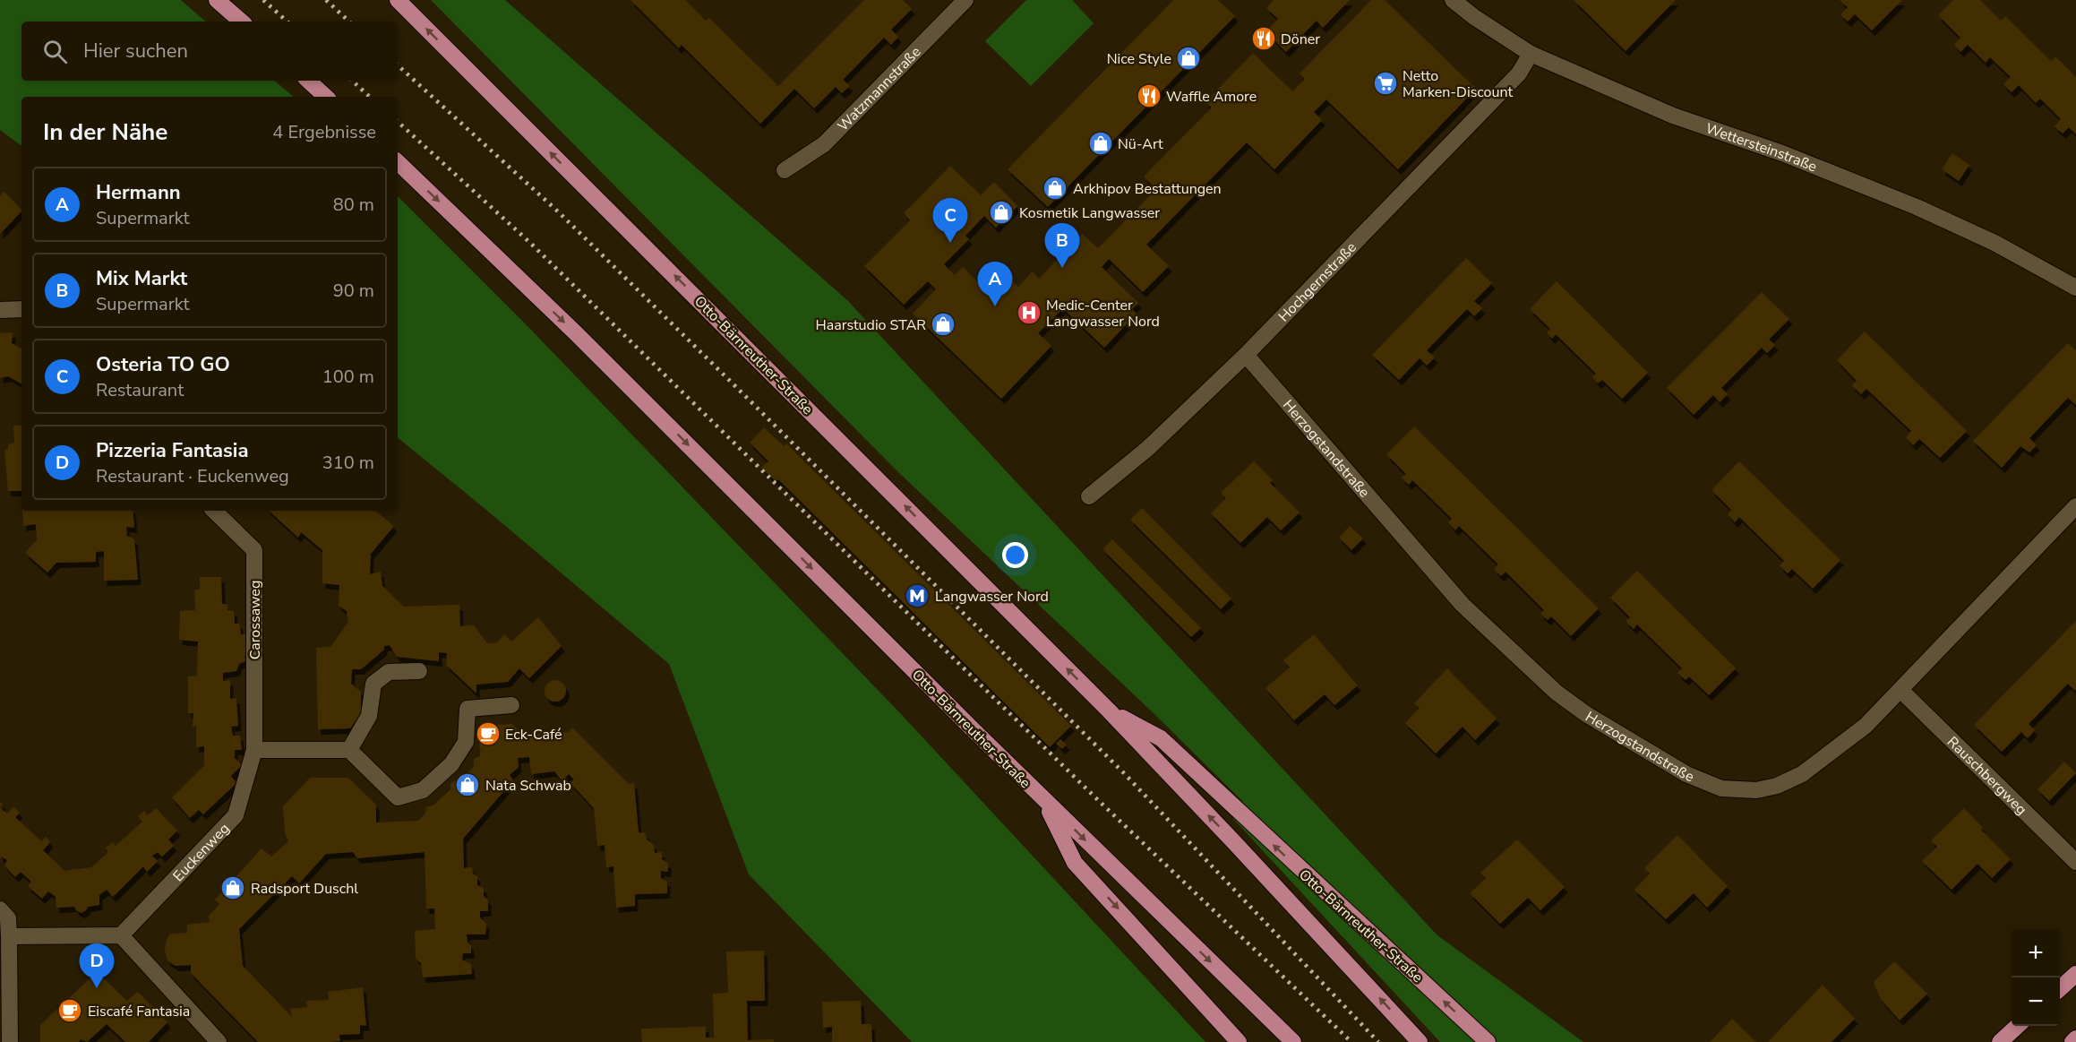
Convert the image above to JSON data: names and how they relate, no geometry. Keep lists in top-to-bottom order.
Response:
{
  "streets": {
    "main road": ["Otto-Bärnreuther-Straße"],
    "street": [
      "Watzmannstraße",
      "Wettersteinstraße",
      "Hochgernstraße",
      "Herzogstandstraße",
      "Carossaweg",
      "Rauschbergweg",
      "Euckenweg"
    ]
  },
  "crossings": [
    ["Wettersteinstraße", "Hochgernstraße"],
    ["Hochgernstraße", "Herzogstandstraße"],
    ["Herzogstandstraße", "Rauschbergweg"],
    ["Carossaweg", "Euckenweg"]
  ],
  "places": {
    "restaurant": ["Döner", "Waffle Amore"],
    "shop": [
      "Nice Style",
      "Nü-Art",
      "Arkhipov Bestattungen",
      "Kosmetik Langwasser",
      "Haarstudio STAR",
      "Nata Schwab",
      "Radsport Duschl"
    ],
    "supermarket": ["Netto Marken-Discount"],
    "hospital": ["Medic-Center Langwasser Nord"],
    "metro station": ["Langwasser Nord"],
    "cafe": ["Eck-Café", "Eiscafé Fantasia"]
  },
  "page": {
    "search": "Hier suchen",
    "heading": ["In der Nähe", "4 Ergebnisse"],
    "list": [
      {
        "mark": "A",
        "name": "Hermann",
        "note": "Supermarkt",
        "value": "80 m"
      },
      {
        "mark": "B",
        "name": "Mix Markt",
        "note": "Supermarkt",
        "value": "90 m"
      },
      {
        "mark": "C",
        "name": "Osteria TO GO",
        "note": "Restaurant",
        "value": "100 m"
      },
      {
        "mark": "D",
        "name": "Pizzeria Fantasia",
        "note": "Restaurant · Euckenweg",
        "value": "310 m"
      }
    ],
    "pins": [
      "C",
      "B",
      "A",
      "D"
    ],
    "map_buttons": ["+", "−"]
  }
}
